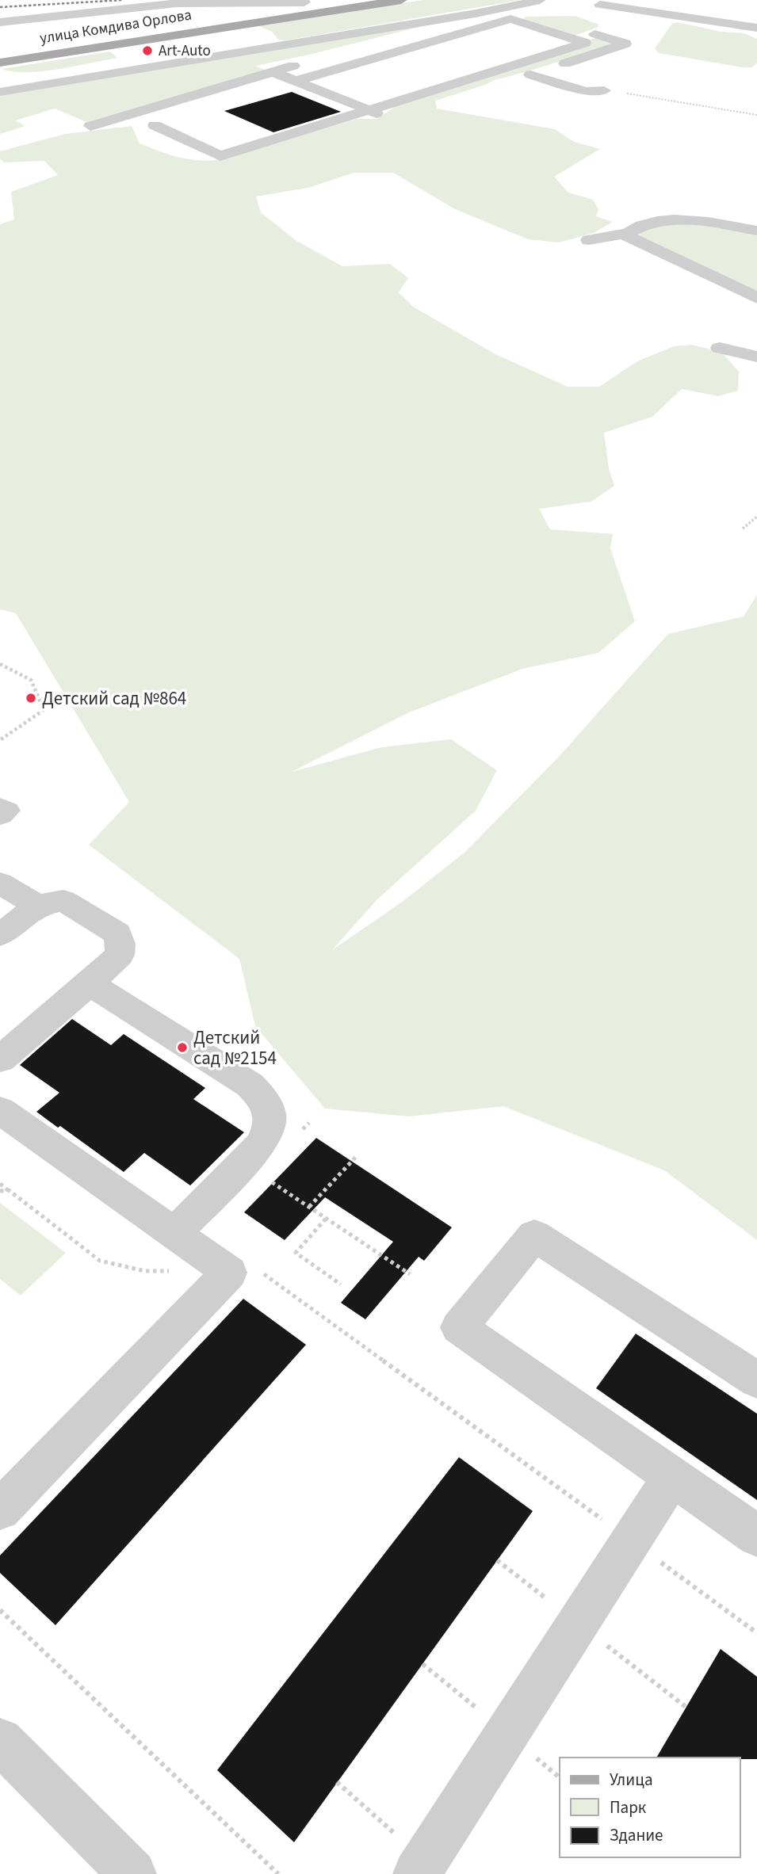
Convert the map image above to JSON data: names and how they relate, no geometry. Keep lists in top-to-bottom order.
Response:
{
  "streets": {
    "main road": ["улица Комдива Орлова"]
  },
  "places": ["Art-Auto", "Детский сад №864", "Детский сад №2154"],
  "legend": ["Улица", "Парк", "Здание"]
}
